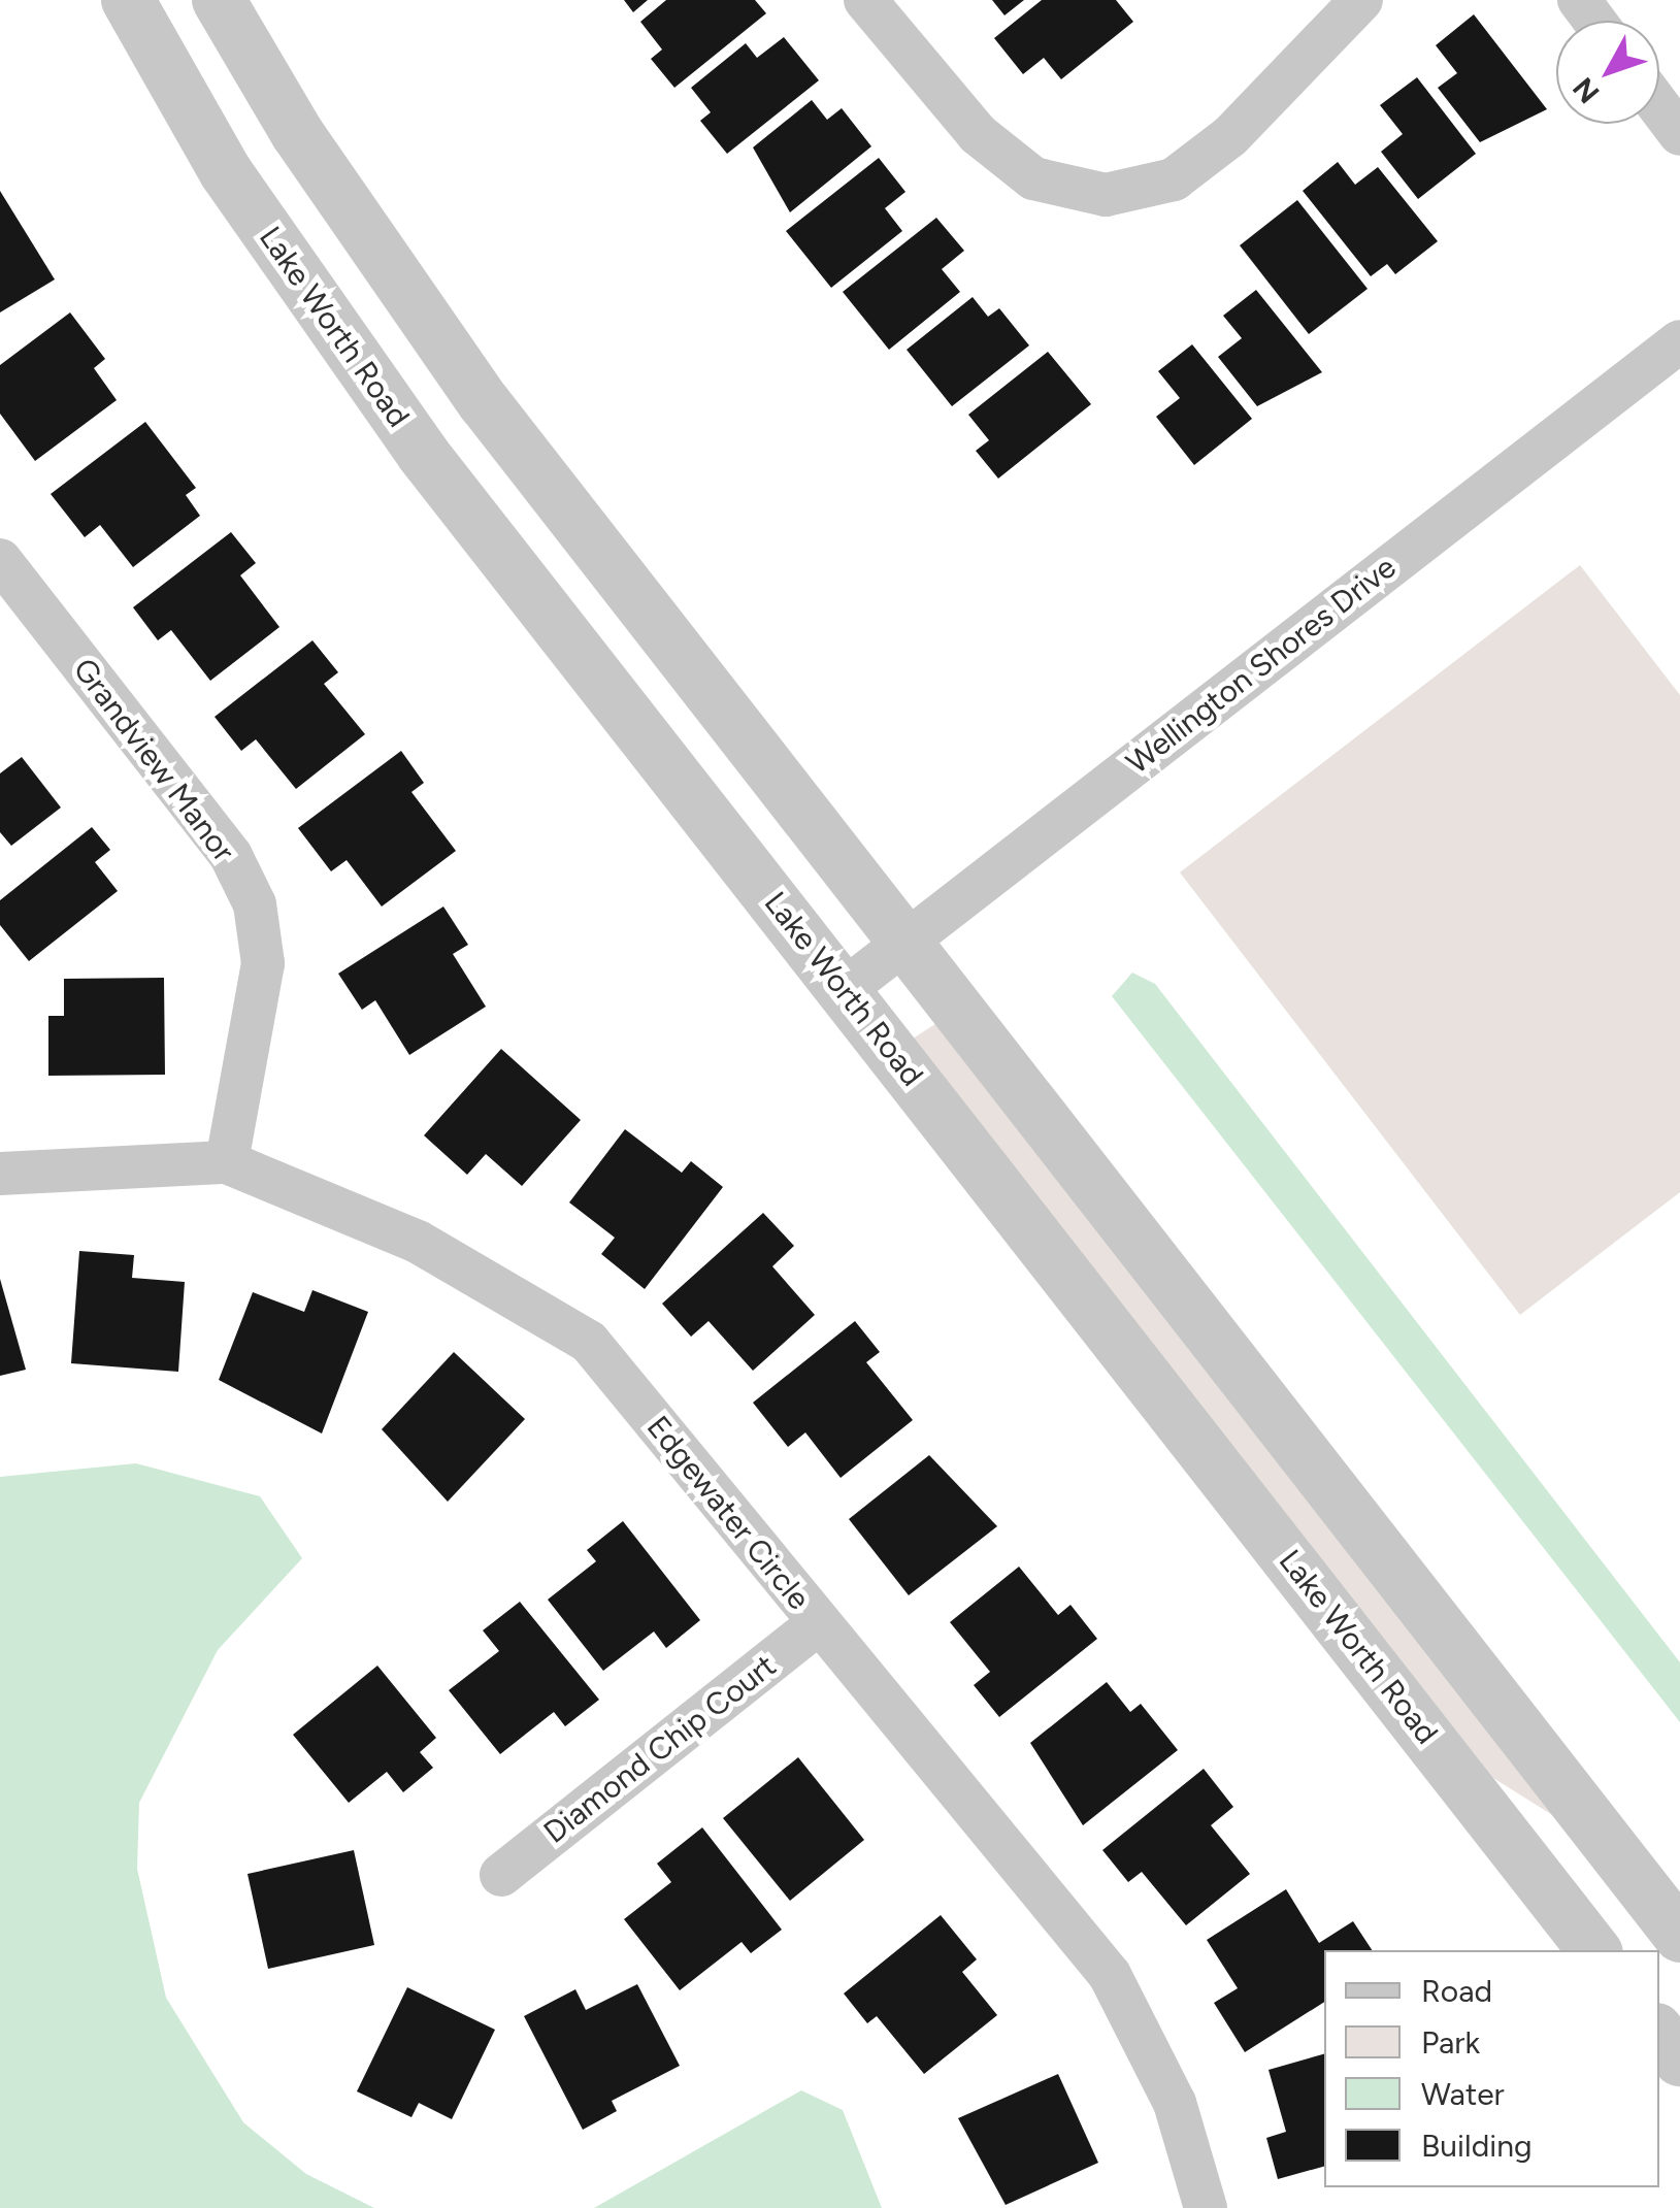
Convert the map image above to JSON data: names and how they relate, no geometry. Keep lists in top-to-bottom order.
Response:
{
  "streets": {
    "street": [
      "Lake Worth Road",
      "Wellington Shores Drive",
      "Grandview Manor",
      "Edgewater Circle",
      "Diamond Chip Court"
    ]
  },
  "crossings": [
    ["Lake Worth Road", "Wellington Shores Drive"],
    ["Grandview Manor", "Edgewater Circle"],
    ["Edgewater Circle", "Diamond Chip Court"]
  ],
  "legend": [
    "Road",
    "Park",
    "Water",
    "Building"
  ],
  "north": "bottom left"
}
